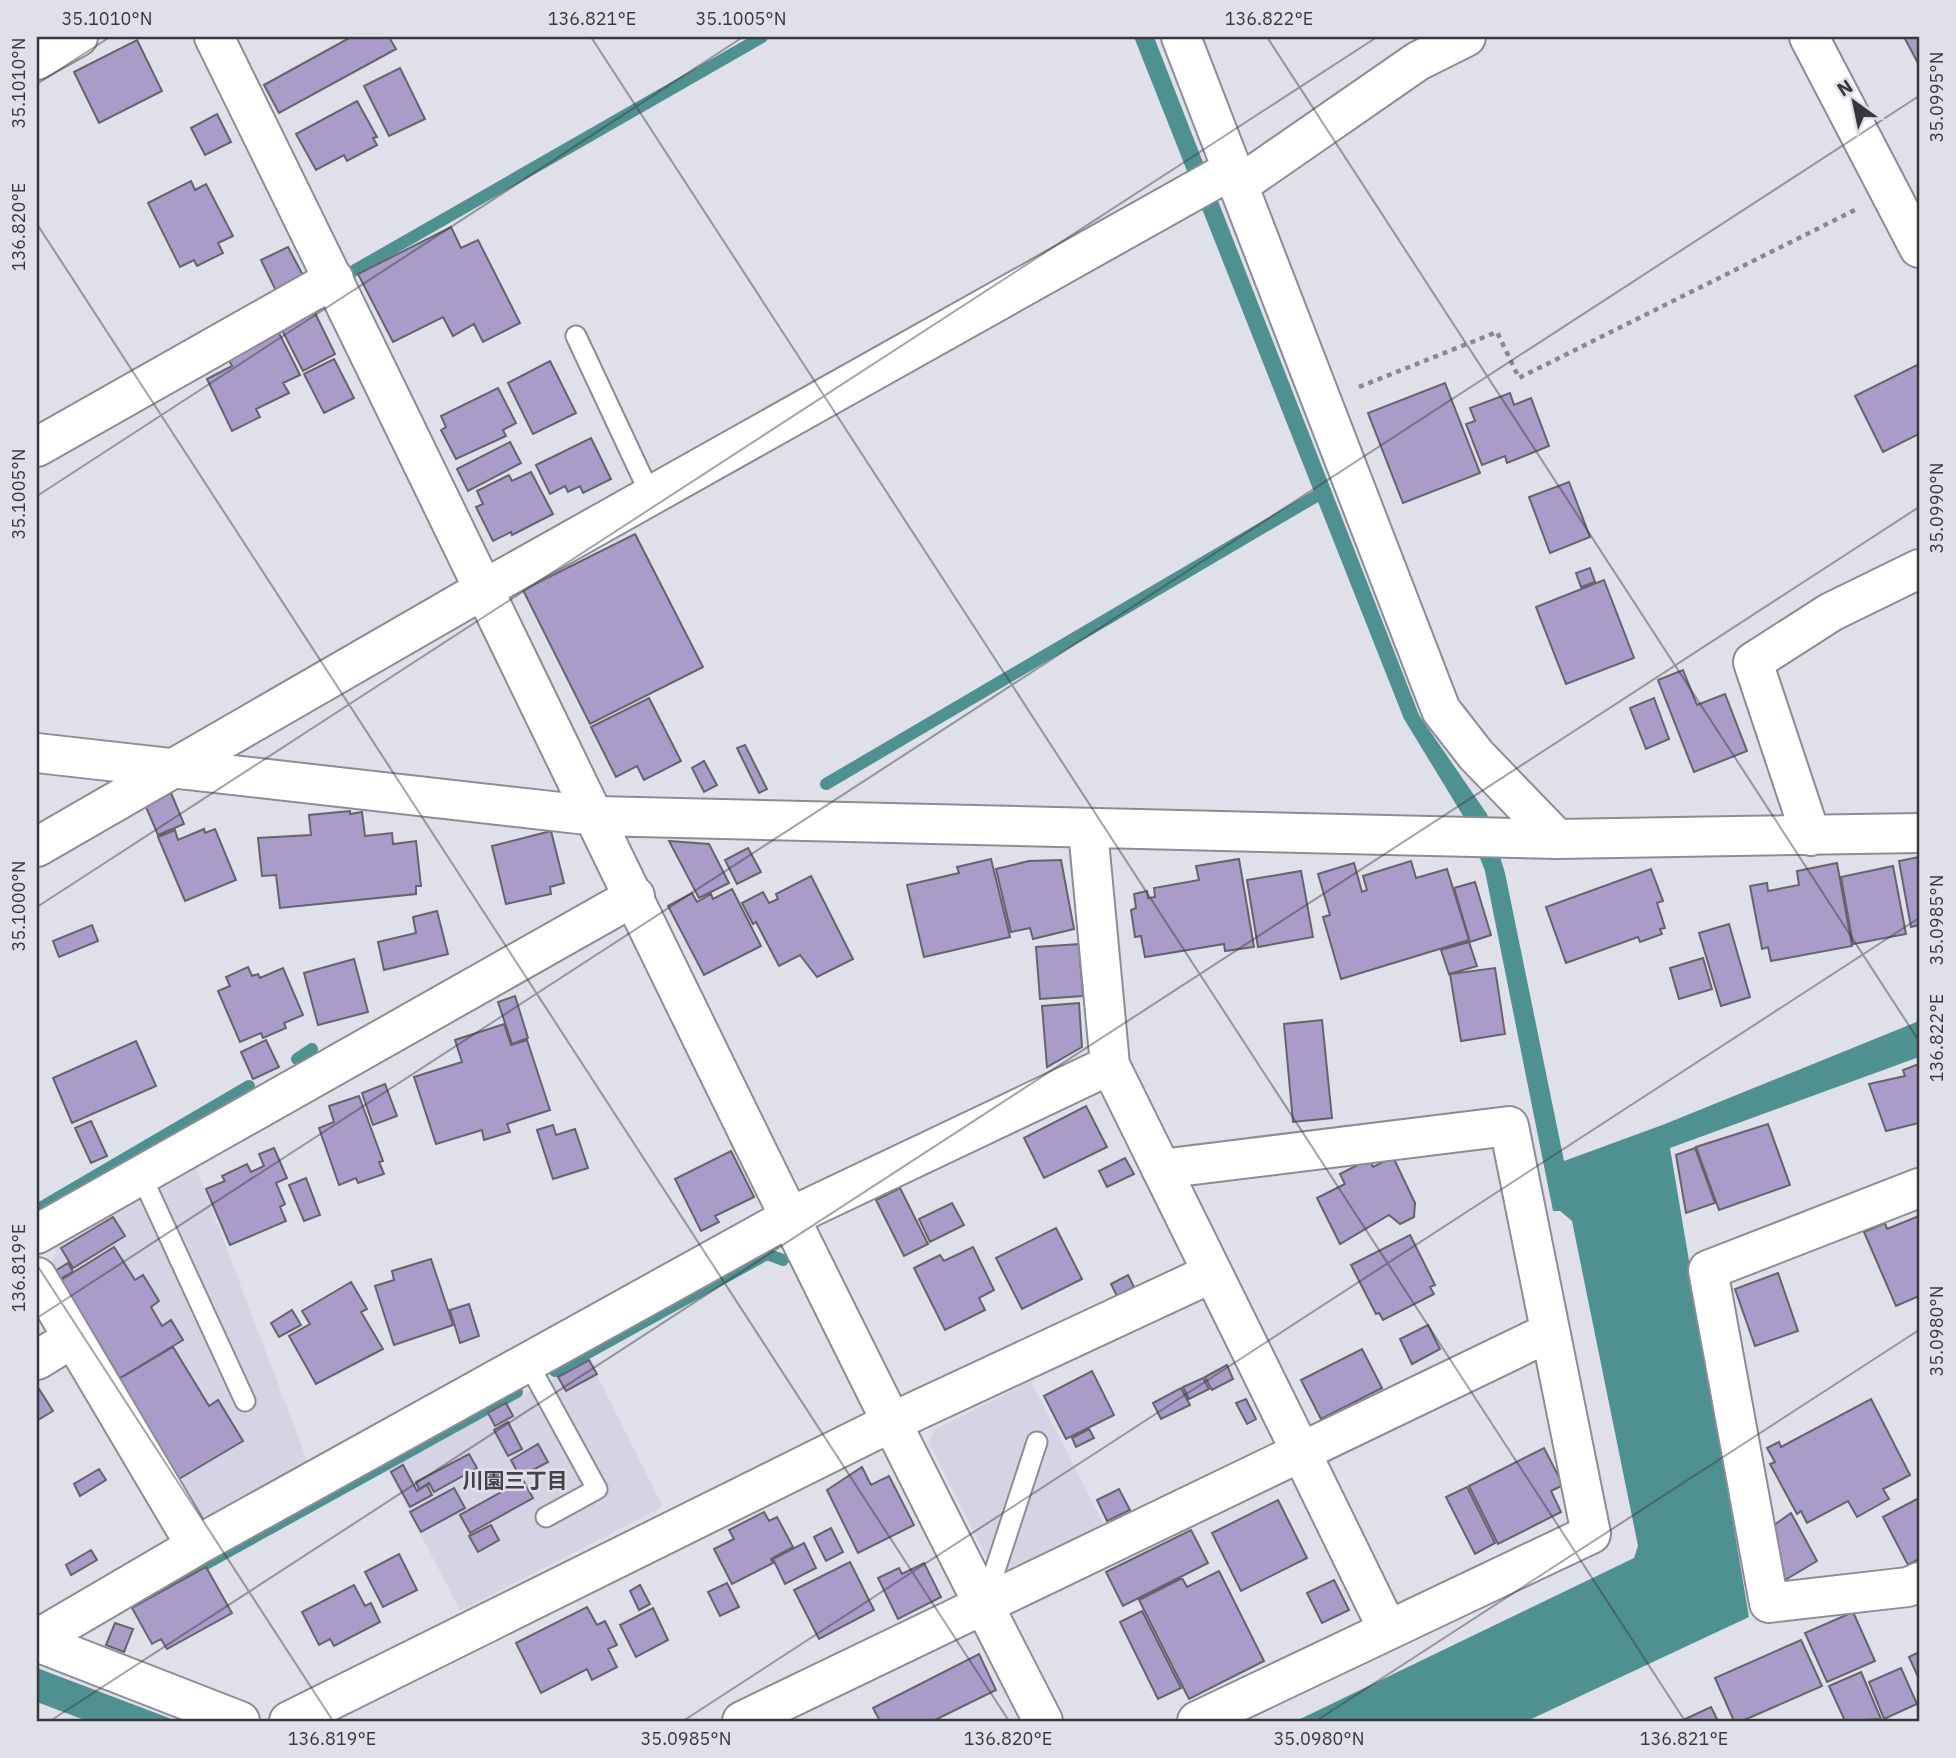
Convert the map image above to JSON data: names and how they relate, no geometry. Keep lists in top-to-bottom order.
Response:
{
  "districts": ["川園三丁目"],
  "north": "top left",
  "coordinates": [
    "35.1010°N",
    "136.821°E",
    "35.1005°N",
    "136.822°E",
    "35.0995°N",
    "136.820°E",
    "35.0990°N",
    "35.1000°N",
    "35.0985°N",
    "136.819°E",
    "35.0980°N"
  ]
}
